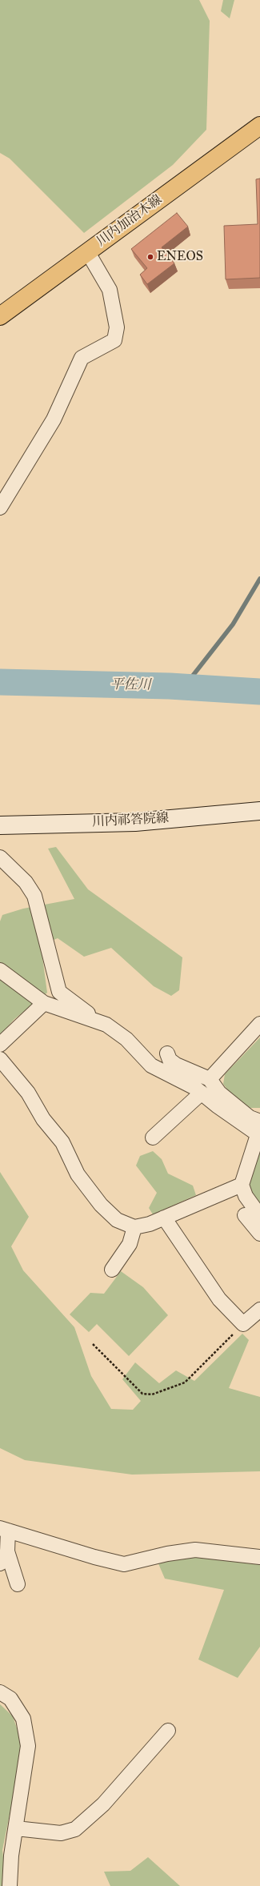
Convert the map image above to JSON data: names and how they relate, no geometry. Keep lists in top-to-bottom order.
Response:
{
  "streets": {
    "main road": ["川内加治木線", "川内祁答院線"]
  },
  "water": ["平佐川"],
  "places": ["ENEOS"]
}
